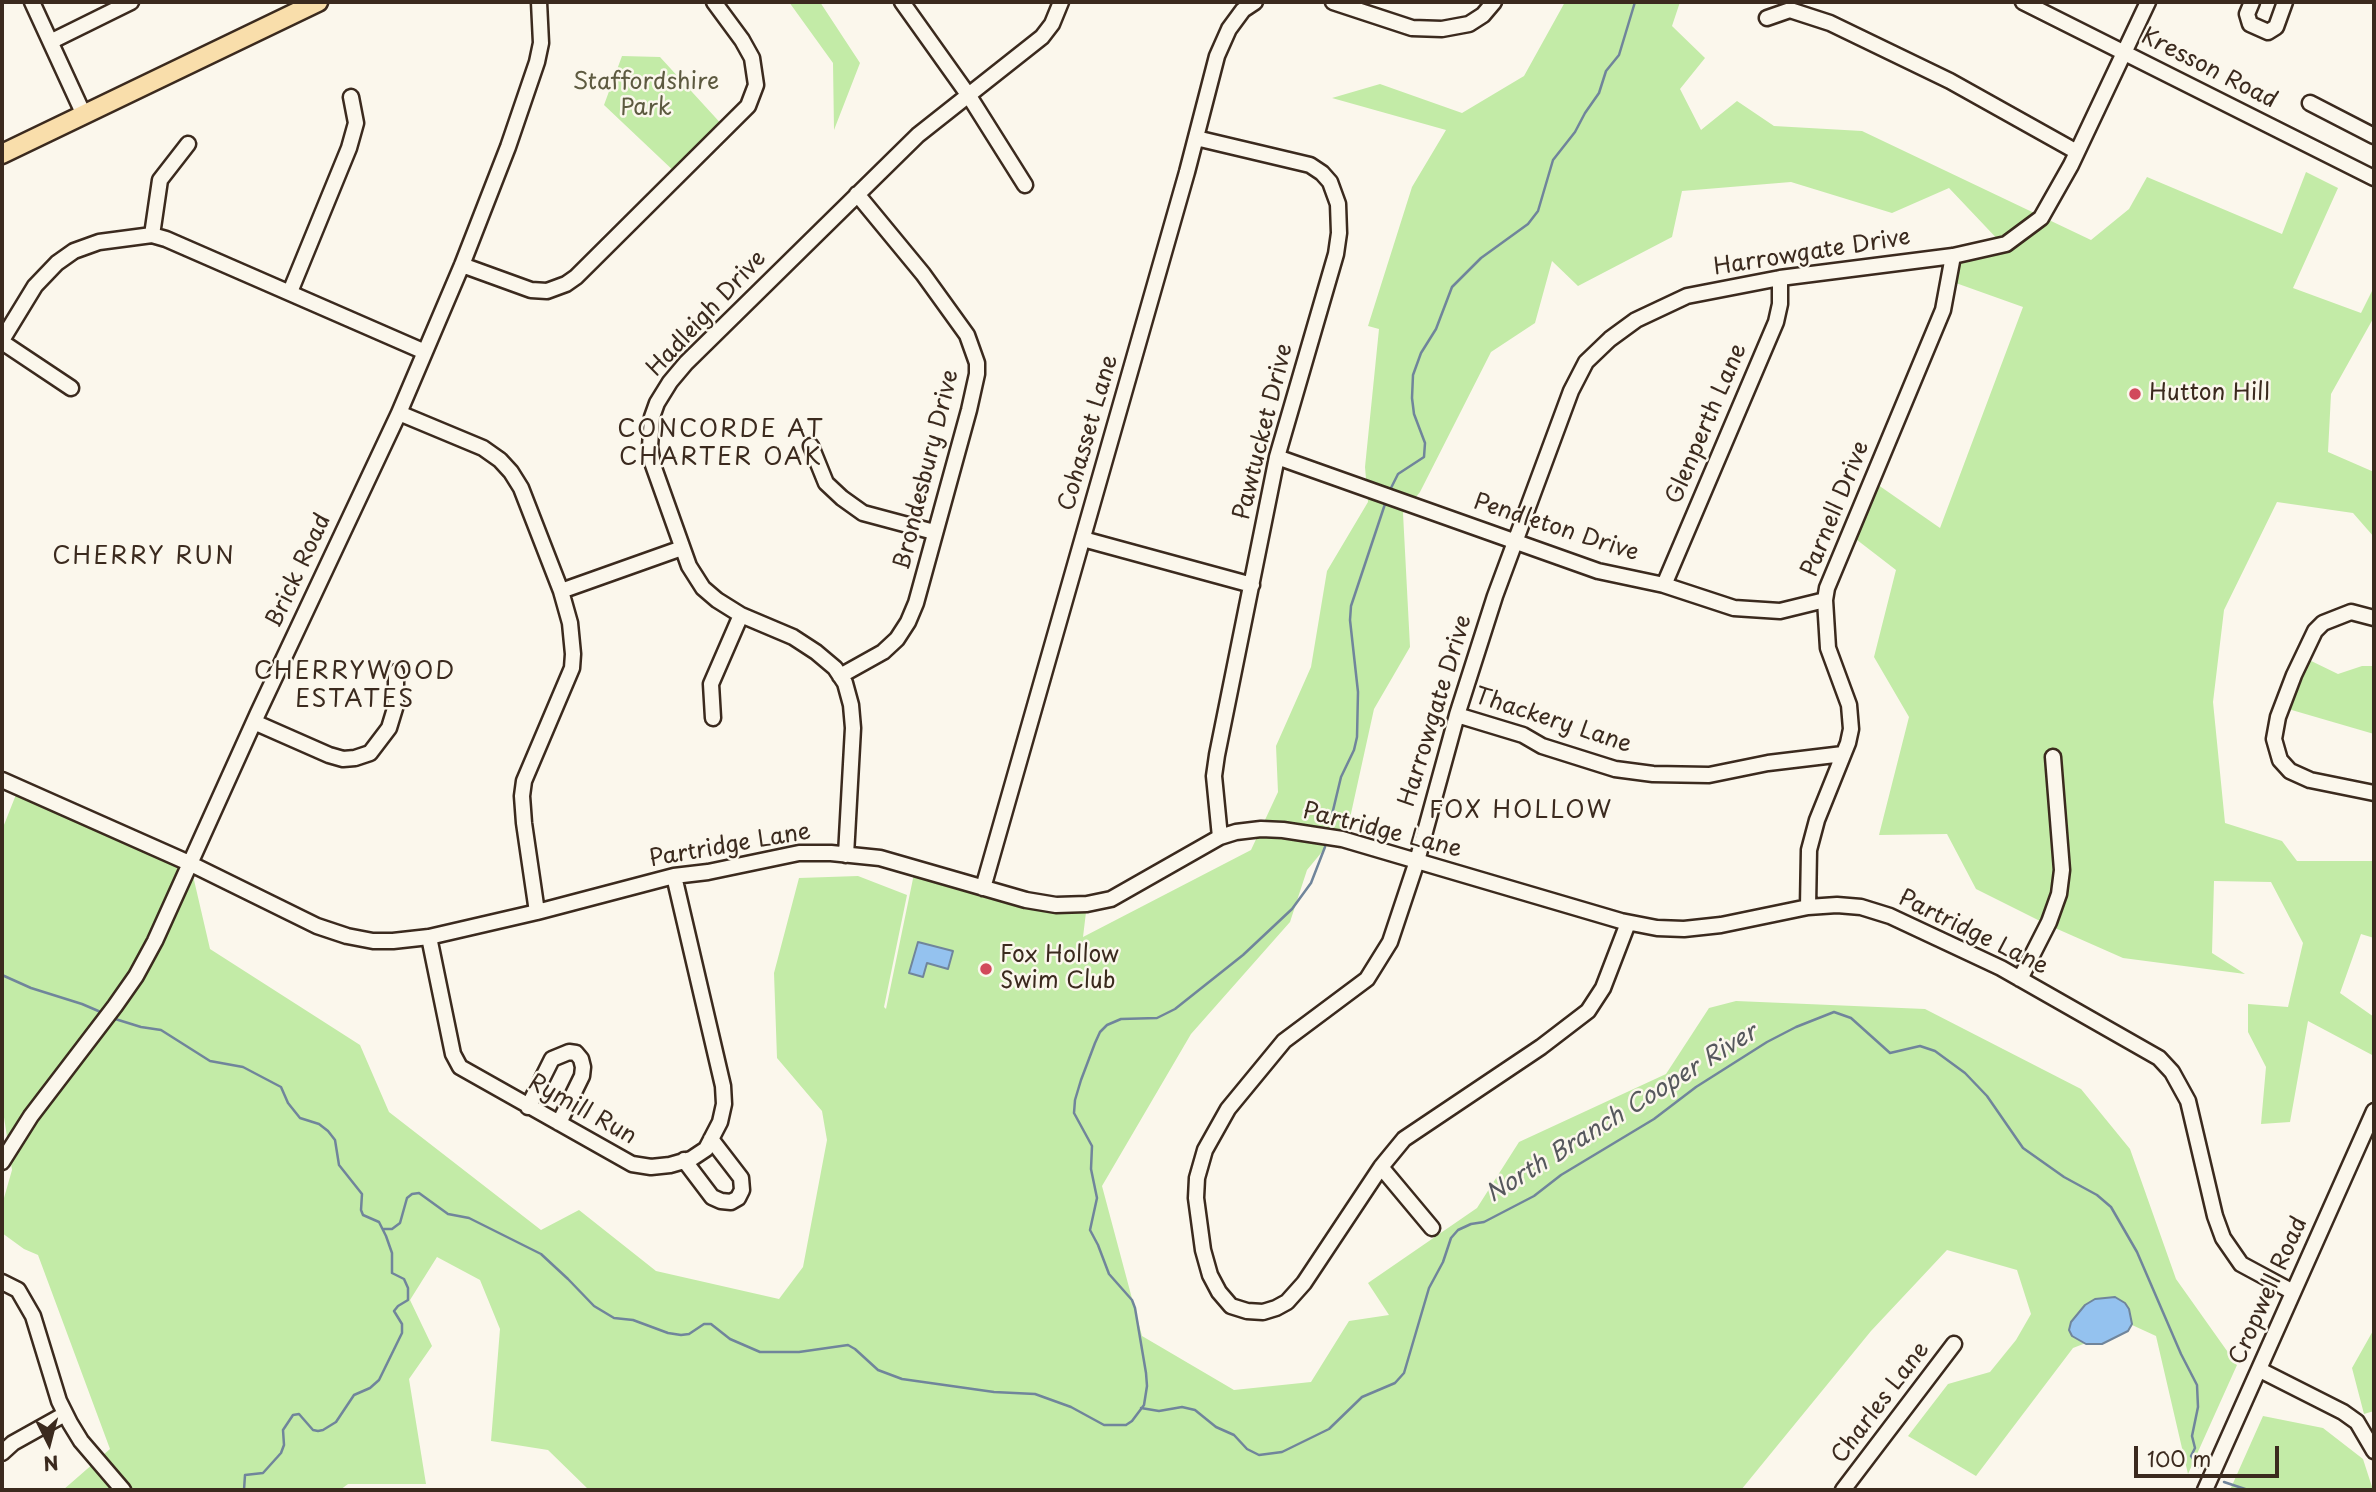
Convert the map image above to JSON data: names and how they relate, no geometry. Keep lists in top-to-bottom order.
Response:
{
  "streets": {
    "street": [
      "Kresson Road",
      "Harrowgate Drive",
      "Hadleigh Drive",
      "Glenperth Lane",
      "Pawtucket Drive",
      "Cohasset Lane",
      "Brondesbury Drive",
      "Parnell Drive",
      "Pendleton Drive",
      "Brick Road",
      "Thackery Lane",
      "Partridge Lane",
      "Rymill Run",
      "Cropwell Road",
      "Charles Lane"
    ]
  },
  "crossings": [
    ["Kresson Road", "Harrowgate Drive"],
    ["Harrowgate Drive", "Glenperth Lane"],
    ["Harrowgate Drive", "Parnell Drive"],
    ["Harrowgate Drive", "Pendleton Drive"],
    ["Harrowgate Drive", "Thackery Lane"],
    ["Harrowgate Drive", "Partridge Lane"],
    ["Hadleigh Drive", "Brondesbury Drive"],
    ["Glenperth Lane", "Pendleton Drive"],
    ["Pawtucket Drive", "Cohasset Lane"],
    ["Pawtucket Drive", "Pendleton Drive"],
    ["Pawtucket Drive", "Partridge Lane"],
    ["Cohasset Lane", "Partridge Lane"],
    ["Parnell Drive", "Pendleton Drive"],
    ["Parnell Drive", "Thackery Lane"],
    ["Parnell Drive", "Partridge Lane"],
    ["Brick Road", "Partridge Lane"],
    ["Partridge Lane", "Rymill Run"],
    ["Partridge Lane", "Cropwell Road"]
  ],
  "districts": [
    "CONCORDE AT CHARTER OAK",
    "CHERRY RUN",
    "CHERRYWOOD ESTATES",
    "FOX HOLLOW"
  ],
  "water": ["North Branch Cooper River"],
  "parks": ["Staffordshire Park"],
  "places": ["Hutton Hill", "Fox Hollow Swim Club"],
  "scale_bar": "100 m",
  "north": "bottom"
}
